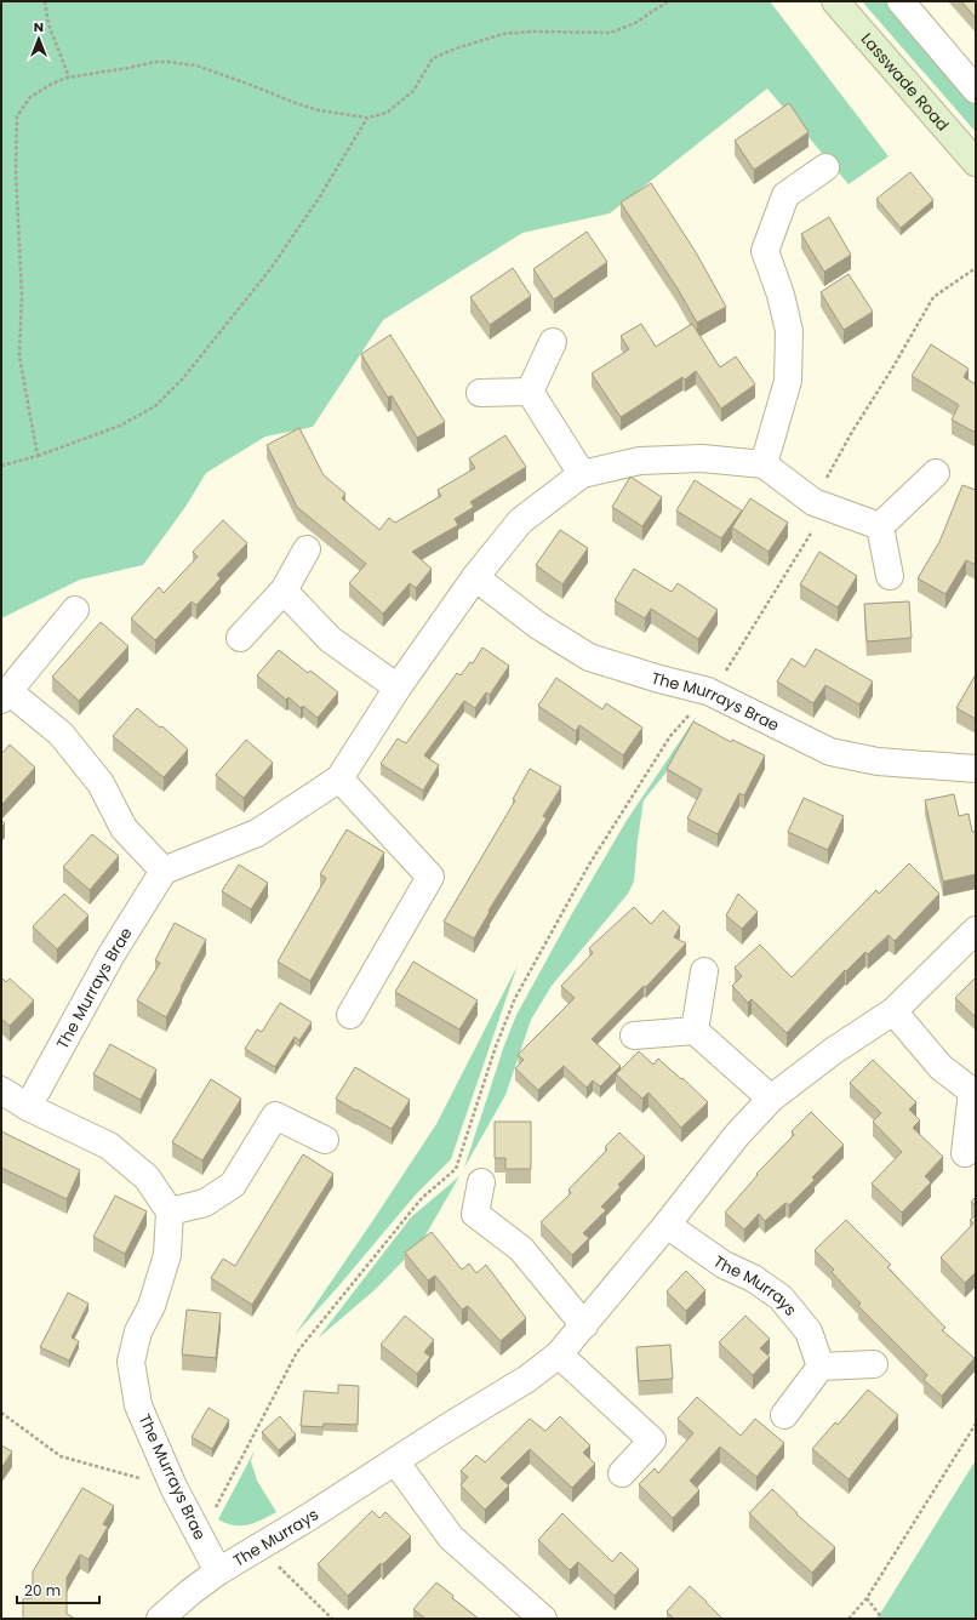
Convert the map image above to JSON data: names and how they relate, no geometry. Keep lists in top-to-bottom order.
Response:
{
  "streets": {
    "street": ["Lasswade Road", "The Murrays Brae", "The Murrays"]
  },
  "crossings": [
    ["The Murrays Brae", "The Murrays"]
  ],
  "scale_bar": "20 m",
  "north": "top"
}
